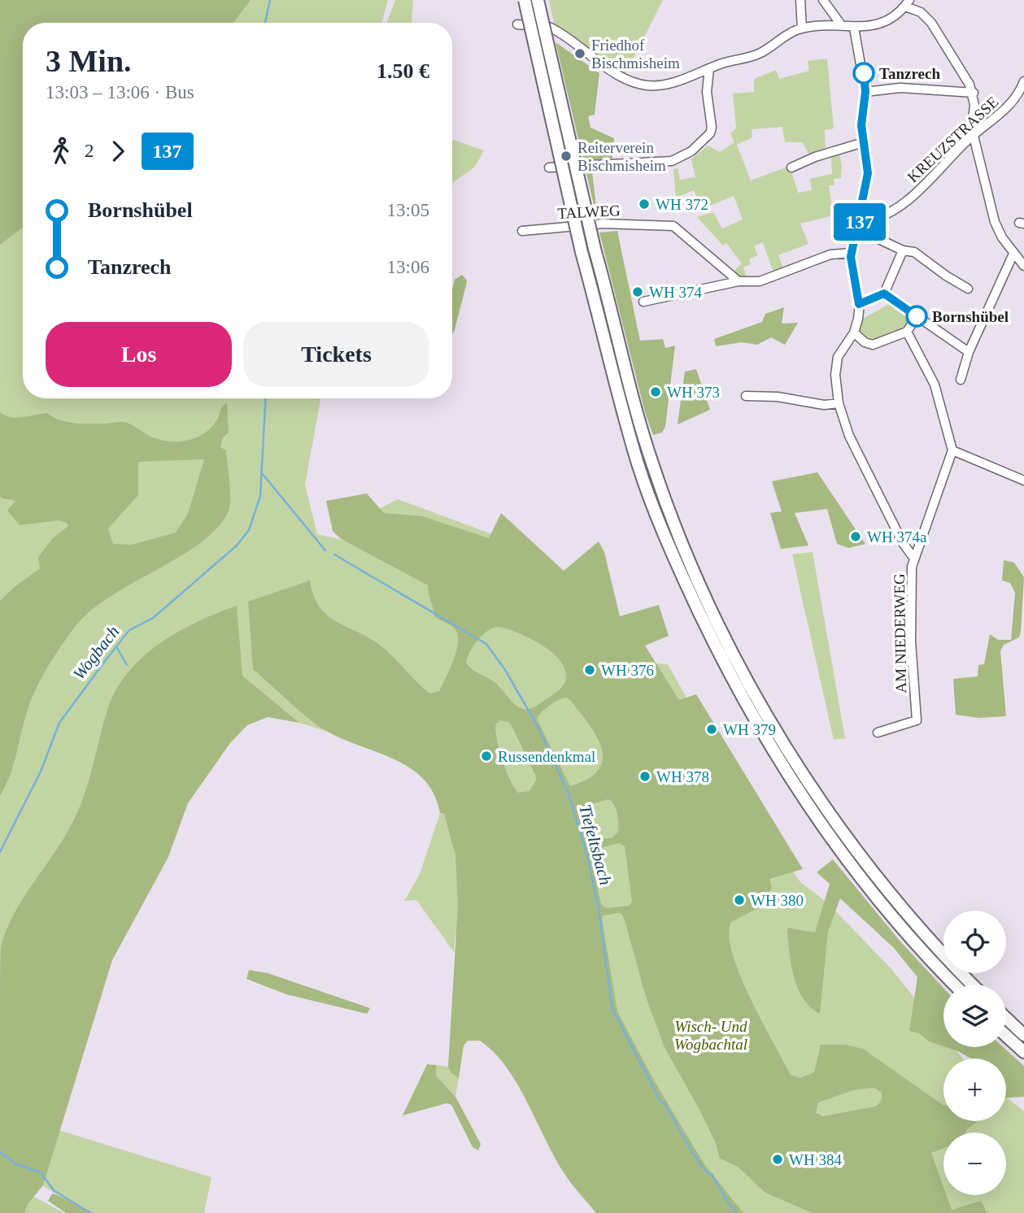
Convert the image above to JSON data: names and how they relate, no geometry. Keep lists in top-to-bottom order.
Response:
{
  "streets": {
    "street": ["KREUZSTRASSE", "TALWEG", "AM NIEDERWEG"]
  },
  "water": ["Wogbach", "Tiefeltsbach"],
  "parks": ["Wisch- Und Wogbachtal"],
  "places": [
    "Friedhof Bischmisheim",
    "Tanzrech",
    "Reiterverein Bischmisheim",
    "WH 372",
    "WH 374",
    "Bornshübel",
    "WH 373",
    "WH 374a",
    "WH 376",
    "WH 379",
    "Russendenkmal",
    "WH 378",
    "WH 380",
    "WH 384"
  ],
  "lines": ["bus line 137"],
  "page": {
    "on_map": "137",
    "heading": ["3 Min.", "13:03 – 13:06 · Bus", "1.50 €"],
    "legs": ["2", "137"],
    "list": [
      {
        "name": "Bornshübel",
        "value": "13:05"
      },
      {
        "name": "Tanzrech",
        "value": "13:06"
      }
    ],
    "buttons": ["Los", "Tickets"],
    "map_buttons": ["+", "−"]
  }
}
